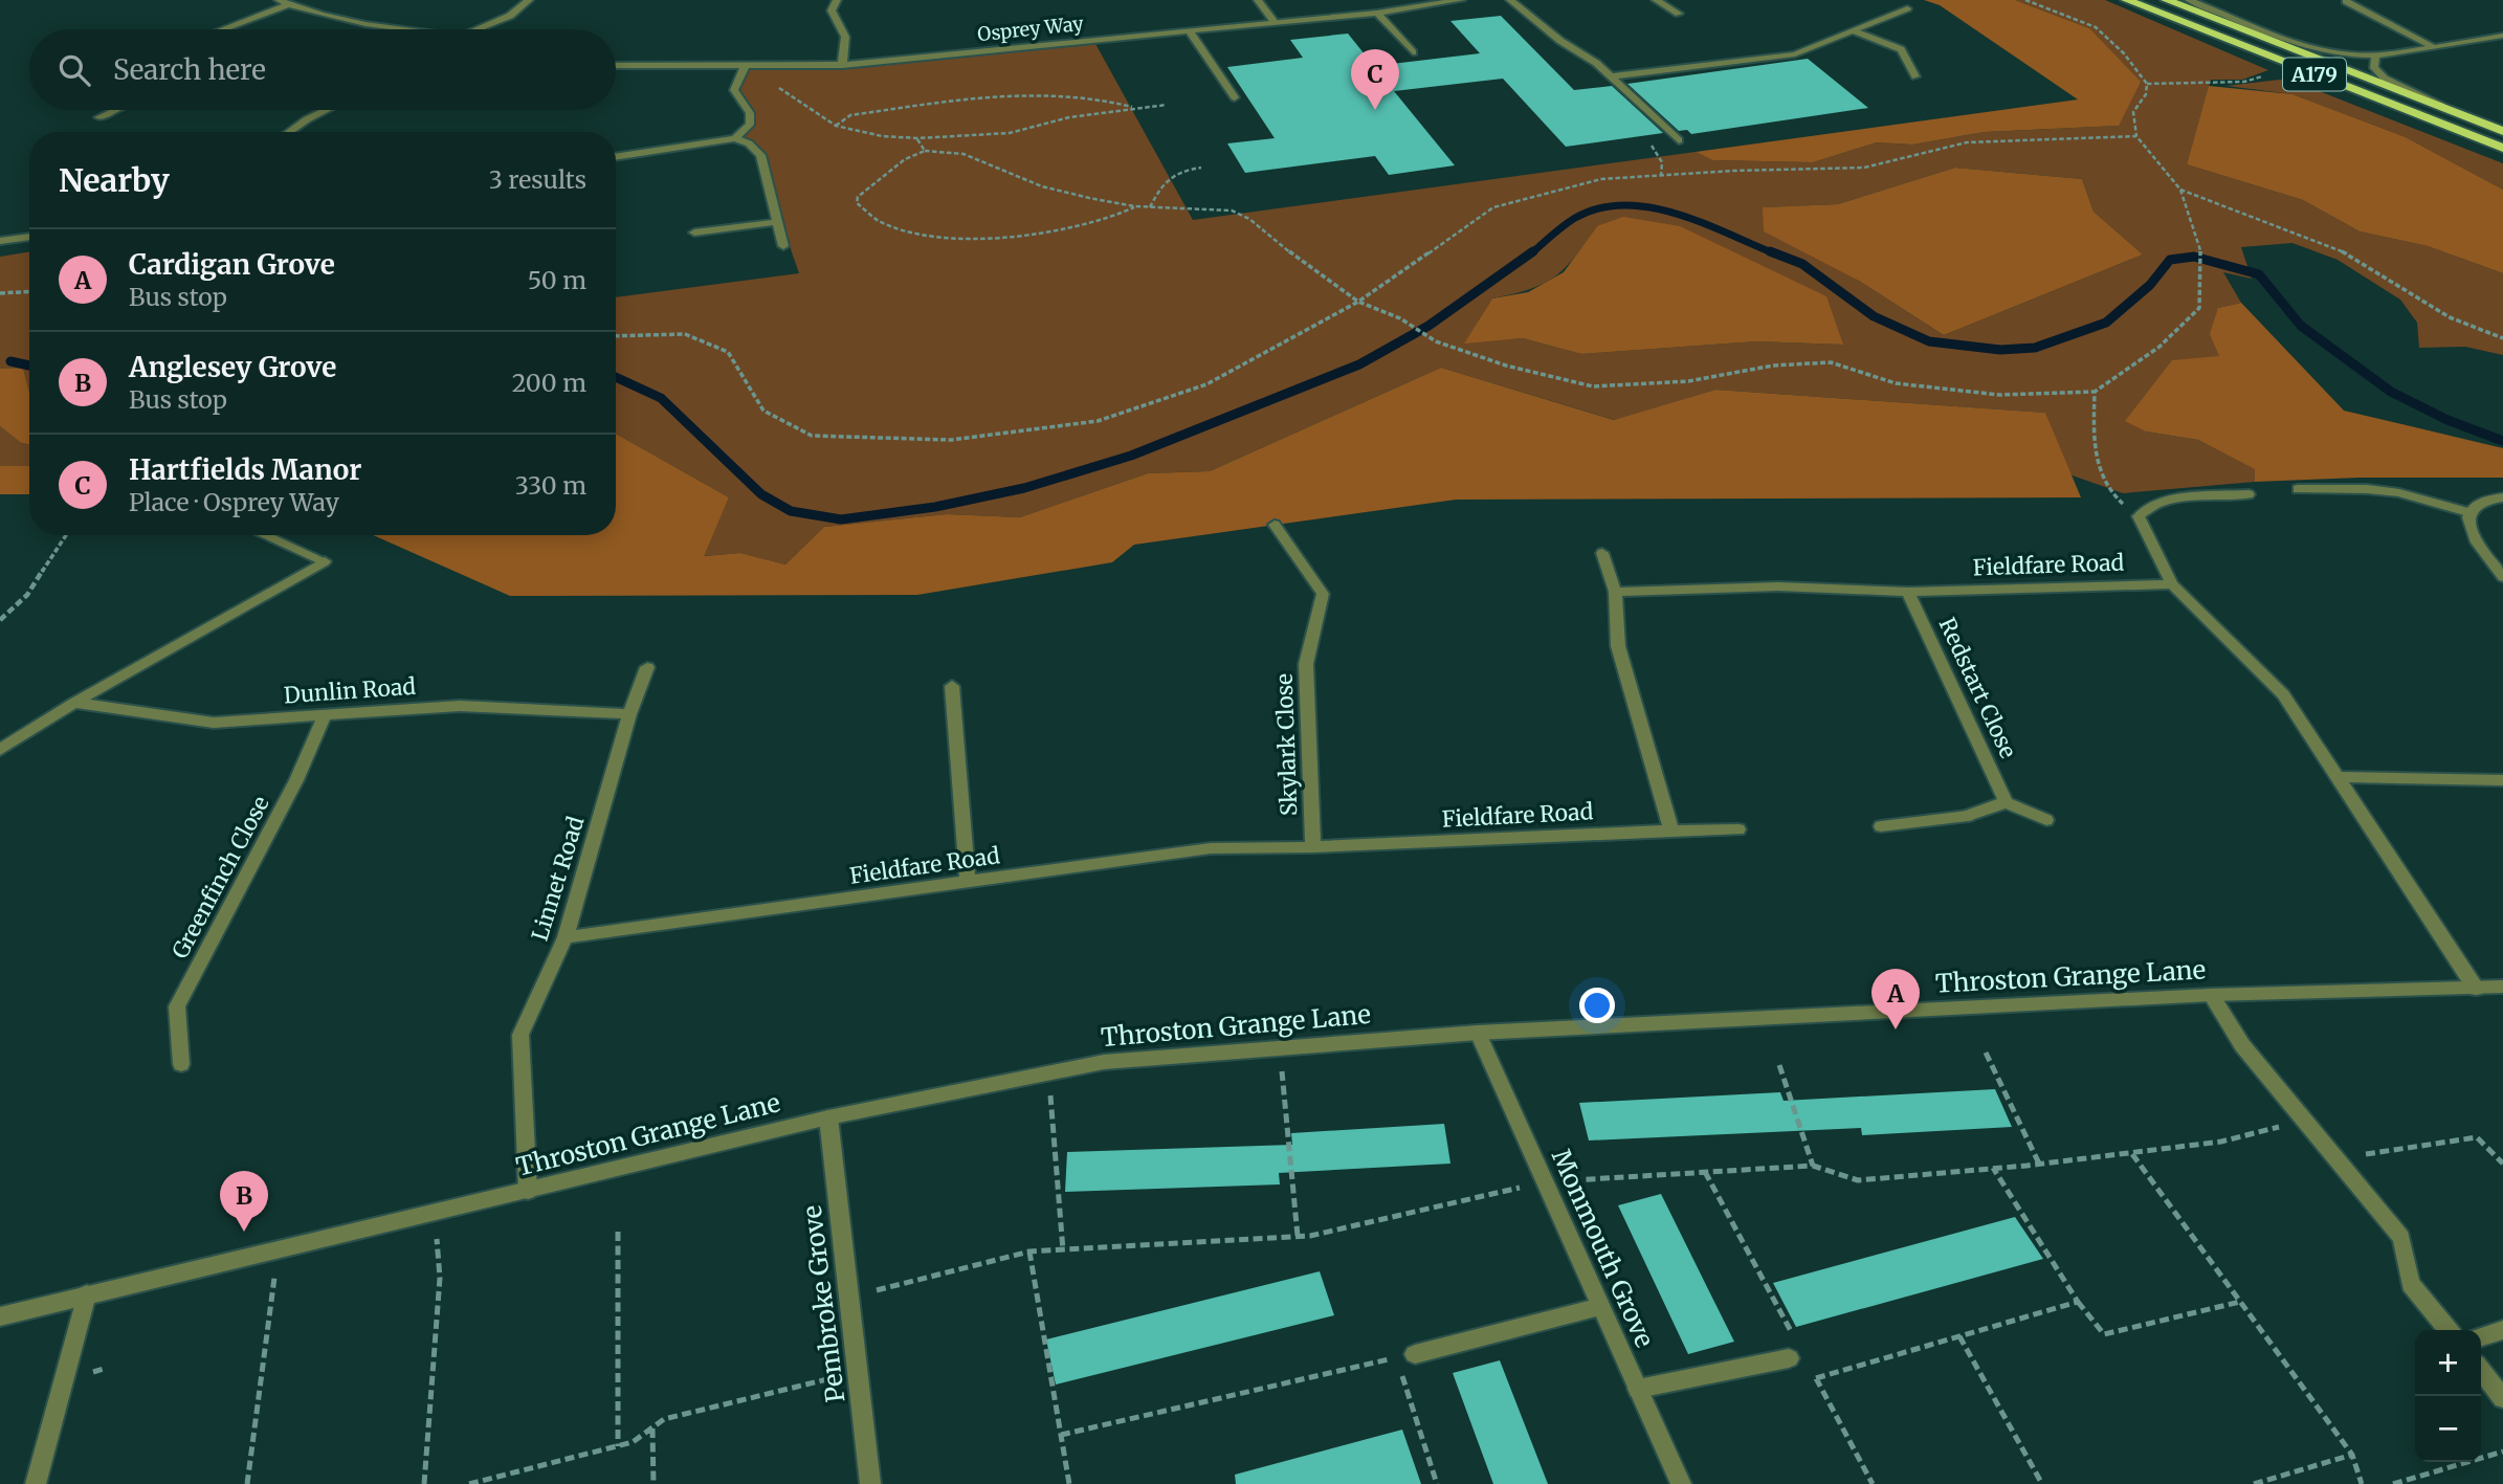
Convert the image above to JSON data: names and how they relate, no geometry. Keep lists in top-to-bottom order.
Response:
{
  "streets": {
    "highway": ["A179"],
    "street": [
      "Osprey Way",
      "Fieldfare Road",
      "Redstart Close",
      "Dunlin Road",
      "Skylark Close",
      "Greenfinch Close",
      "Linnet Road",
      "Throston Grange Lane",
      "Monmouth Grove",
      "Pembroke Grove"
    ]
  },
  "crossings": [
    ["Fieldfare Road", "Redstart Close"],
    ["Fieldfare Road", "Skylark Close"],
    ["Fieldfare Road", "Linnet Road"],
    ["Fieldfare Road", "Throston Grange Lane"],
    ["Dunlin Road", "Greenfinch Close"],
    ["Dunlin Road", "Linnet Road"],
    ["Linnet Road", "Throston Grange Lane"],
    ["Throston Grange Lane", "Monmouth Grove"],
    ["Throston Grange Lane", "Pembroke Grove"]
  ],
  "page": {
    "search": "Search here",
    "pins": ["C", "A", "B"],
    "heading": ["Nearby", "3 results"],
    "list": [
      {
        "mark": "A",
        "name": "Cardigan Grove",
        "note": "Bus stop",
        "value": "50 m"
      },
      {
        "mark": "B",
        "name": "Anglesey Grove",
        "note": "Bus stop",
        "value": "200 m"
      },
      {
        "mark": "C",
        "name": "Hartfields Manor",
        "note": "Place · Osprey Way",
        "value": "330 m"
      }
    ],
    "map_buttons": ["+", "−"]
  }
}
